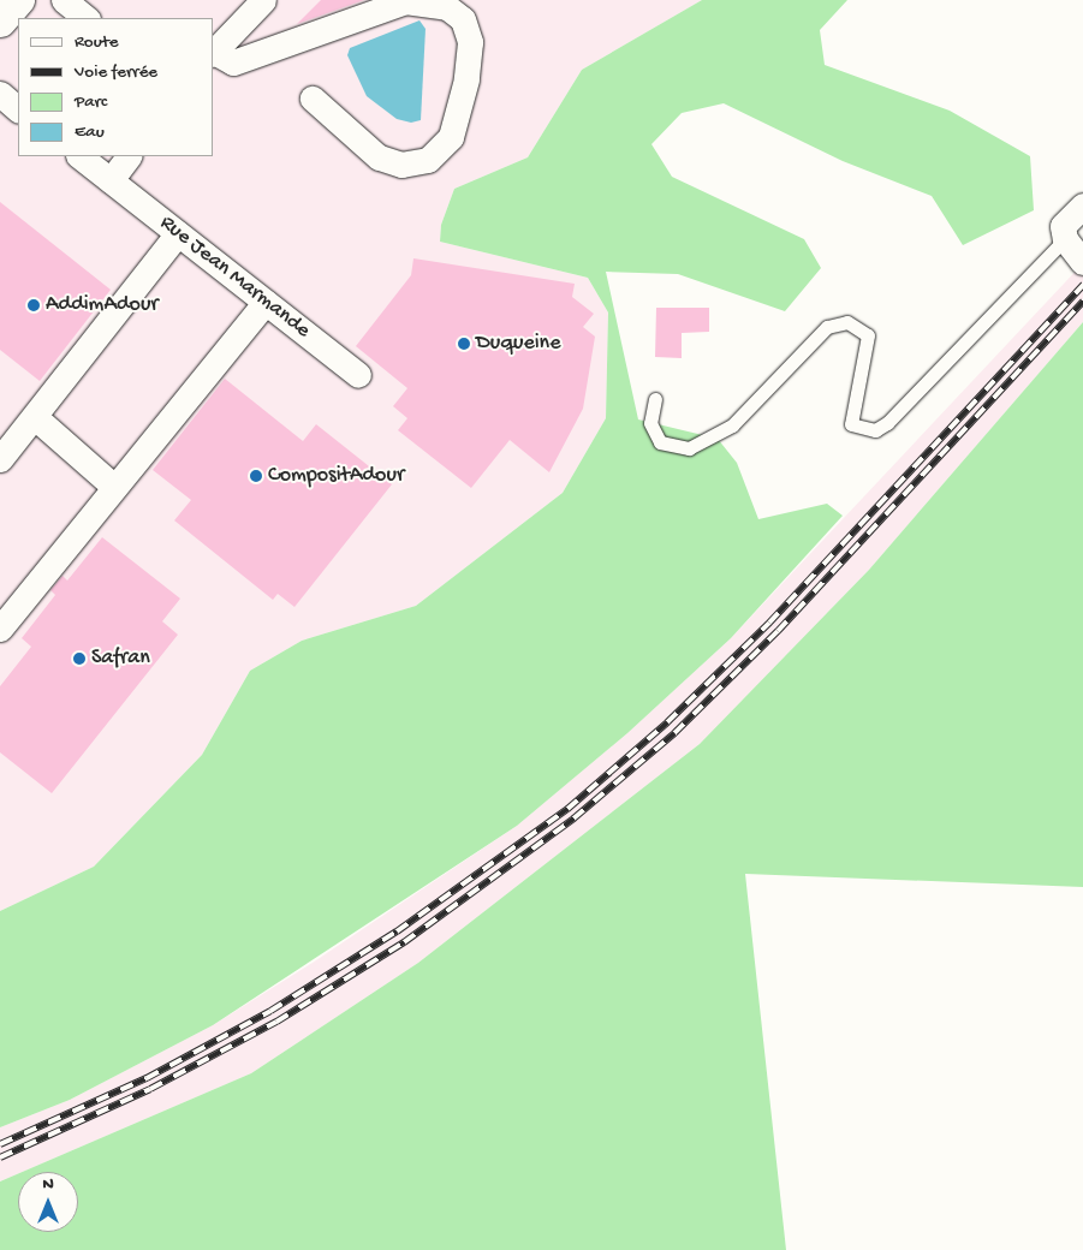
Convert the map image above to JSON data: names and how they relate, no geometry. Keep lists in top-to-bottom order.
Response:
{
  "streets": {
    "street": ["Rue Jean Marmande"]
  },
  "places": [
    "AddimAdour",
    "Duqueine",
    "CompositAdour",
    "Safran"
  ],
  "legend": [
    "Route",
    "Voie ferrée",
    "Parc",
    "Eau"
  ],
  "north": "top"
}
